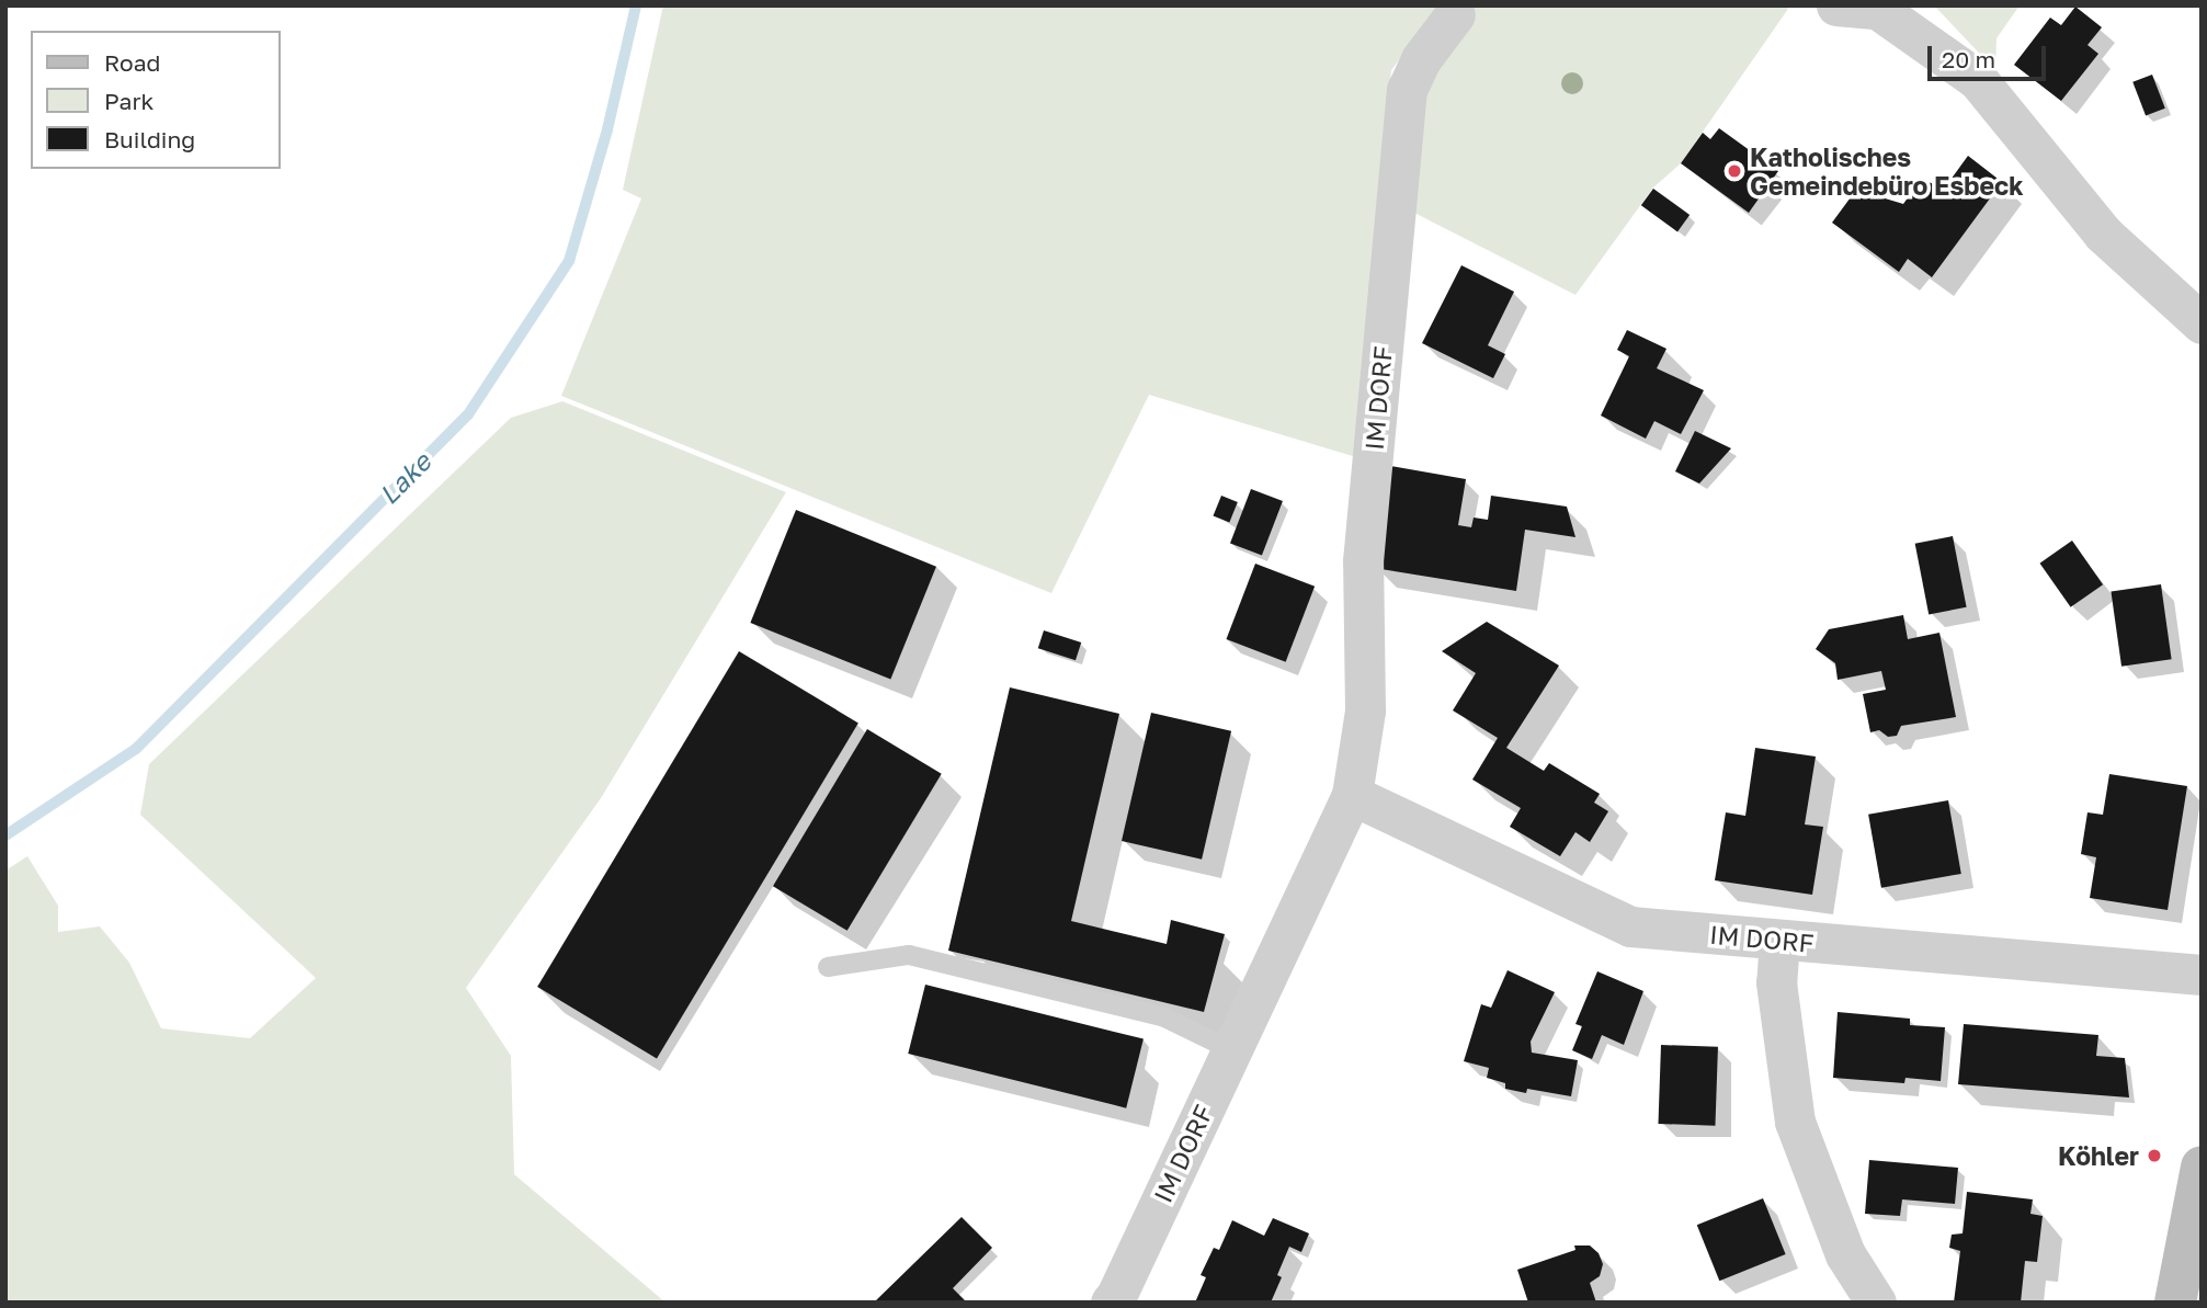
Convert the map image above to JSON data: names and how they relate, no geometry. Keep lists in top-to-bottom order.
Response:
{
  "streets": {
    "street": ["IM DORF"]
  },
  "water": ["Lake"],
  "places": ["Katholisches Gemeindebüro Esbeck", "Köhler"],
  "legend": ["Road", "Park", "Building"],
  "scale_bar": "20 m"
}
